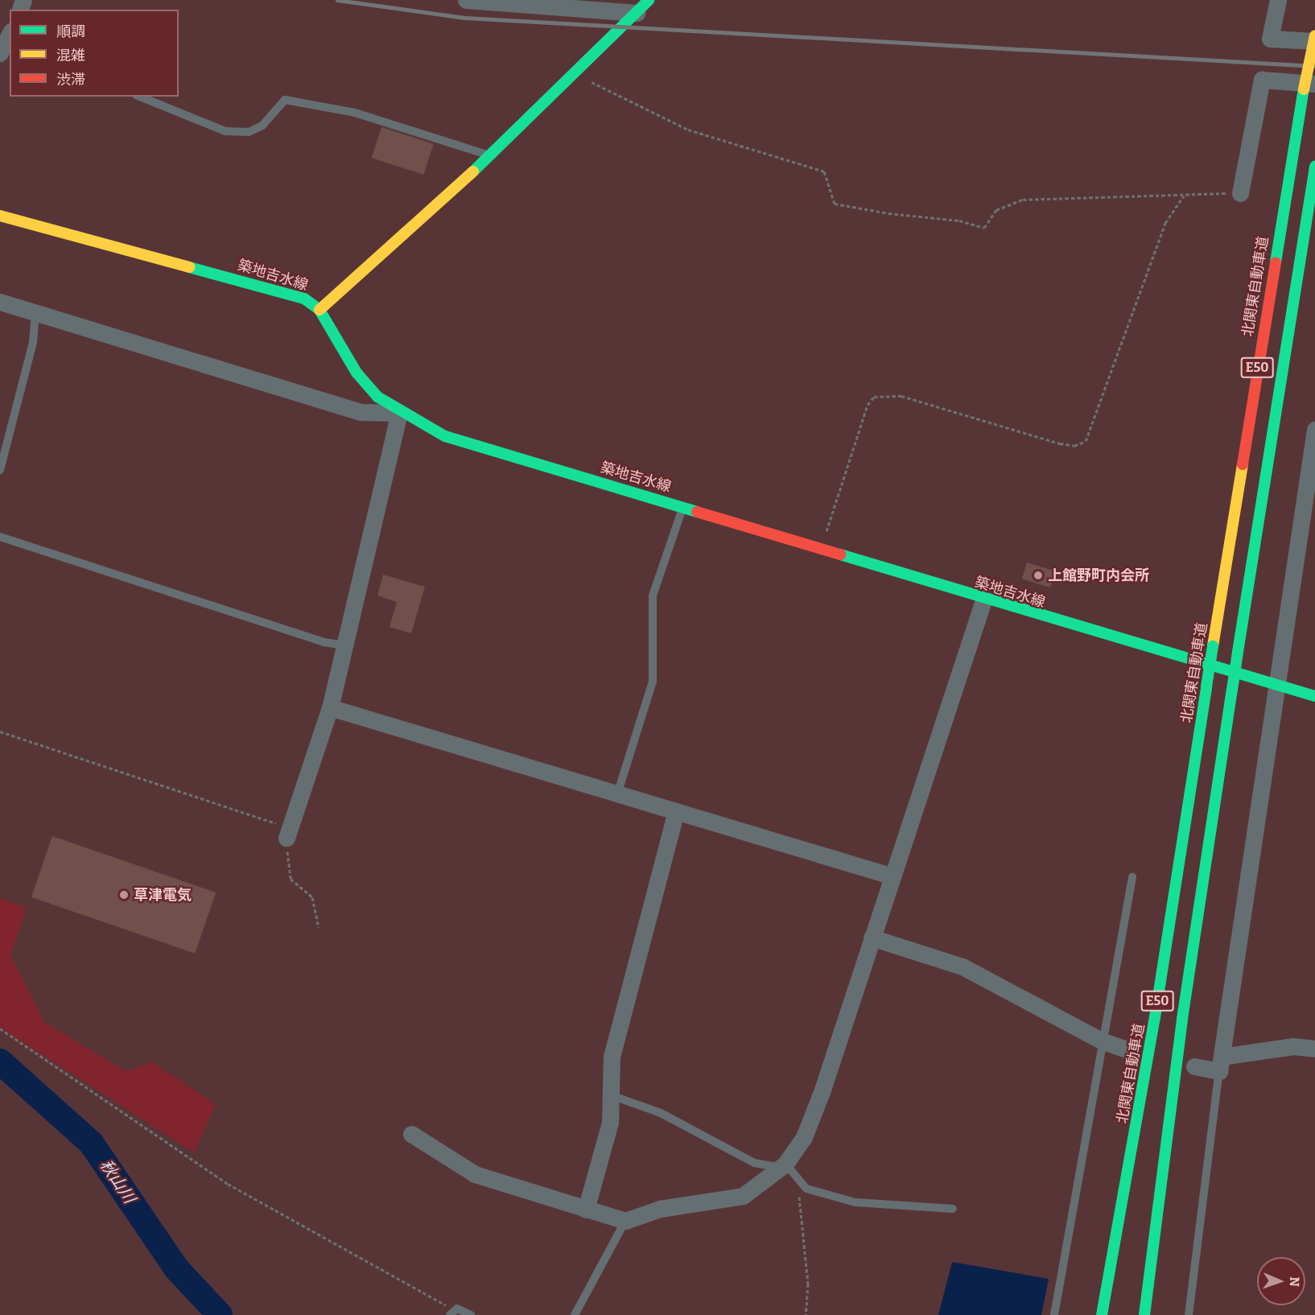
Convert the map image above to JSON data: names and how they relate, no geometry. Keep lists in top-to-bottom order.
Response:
{
  "streets": {
    "main road": ["築地吉水線", "北関東自動車道", "E50"]
  },
  "water": ["秋山川"],
  "places": ["上館野町内会所", "草津電気"],
  "legend": ["順調", "混雑", "渋滞"],
  "north": "right"
}
